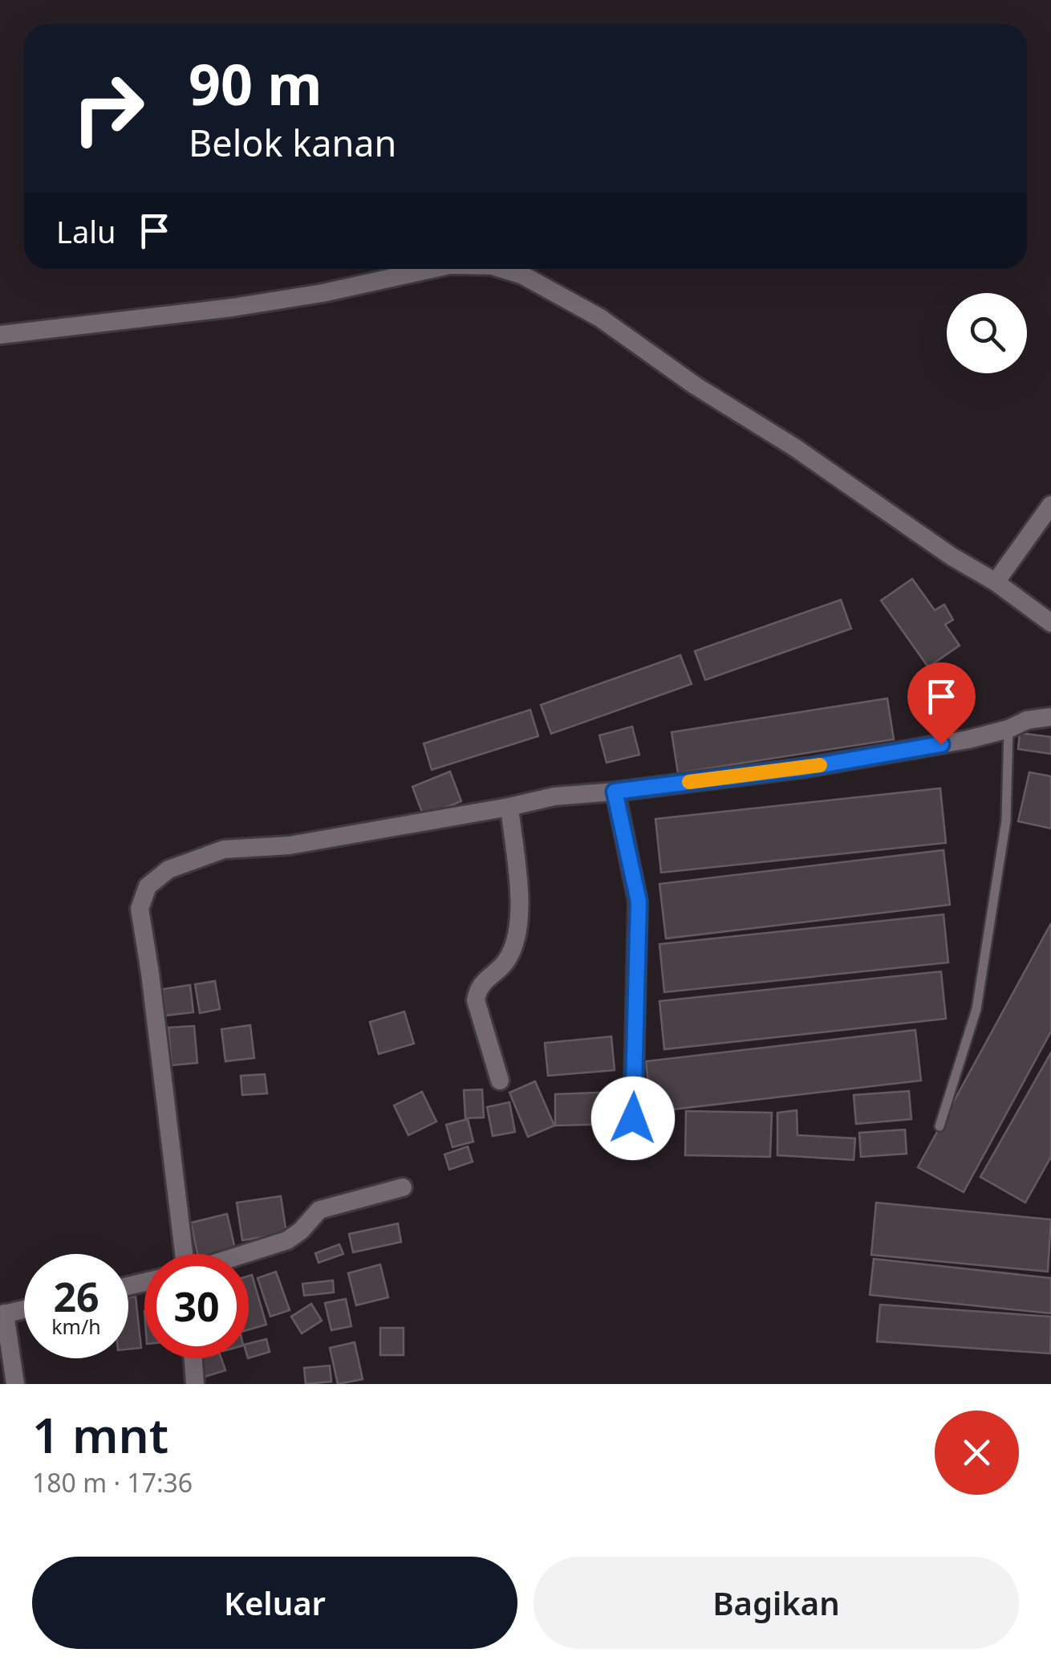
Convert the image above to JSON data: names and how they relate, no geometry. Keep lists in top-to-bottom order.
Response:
{
  "page": {
    "turn": ["90 m", "Belok kanan"],
    "then": "Lalu",
    "speed": "26 km/h",
    "limit": "30",
    "heading": ["1 mnt", "180 m · 17:36"],
    "buttons": ["Keluar", "Bagikan"]
  }
}
